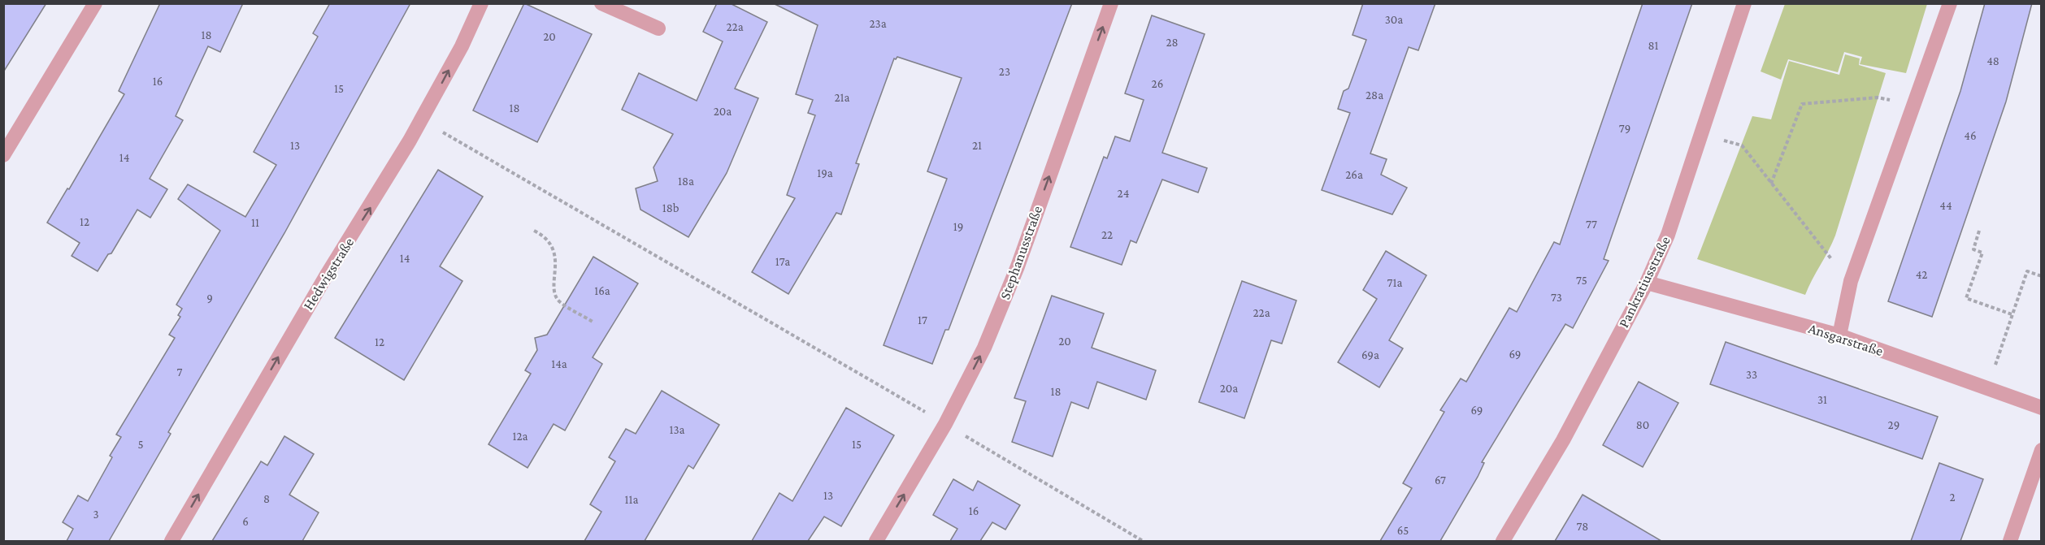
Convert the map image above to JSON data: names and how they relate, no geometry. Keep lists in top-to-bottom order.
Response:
{
  "streets": {
    "street": [
      "Stephanusstraße",
      "Hedwigstraße",
      "Pankratiusstraße",
      "Ansgarstraße"
    ]
  },
  "crossings": [
    ["Pankratiusstraße", "Ansgarstraße"]
  ],
  "one_way": ["Stephanusstraße", "Hedwigstraße"],
  "house_numbers": [
    "30a",
    "23a",
    "22a",
    "18",
    "20",
    "28",
    "81",
    "48",
    "23",
    "16",
    "26",
    "15",
    "28a",
    "21a",
    "18",
    "20a",
    "79",
    "46",
    "13",
    "21",
    "14",
    "19a",
    "26a",
    "18a",
    "24",
    "44",
    "18b",
    "12",
    "11",
    "77",
    "19",
    "22",
    "14",
    "17a",
    "42",
    "75",
    "71a",
    "16a",
    "73",
    "9",
    "22a",
    "17",
    "20",
    "12",
    "69",
    "69a",
    "14a",
    "7",
    "33",
    "20a",
    "18",
    "31",
    "69",
    "80",
    "29",
    "13a",
    "12a",
    "5",
    "15",
    "67",
    "13",
    "2",
    "8",
    "11a",
    "16",
    "3",
    "6",
    "78",
    "65"
  ]
}
